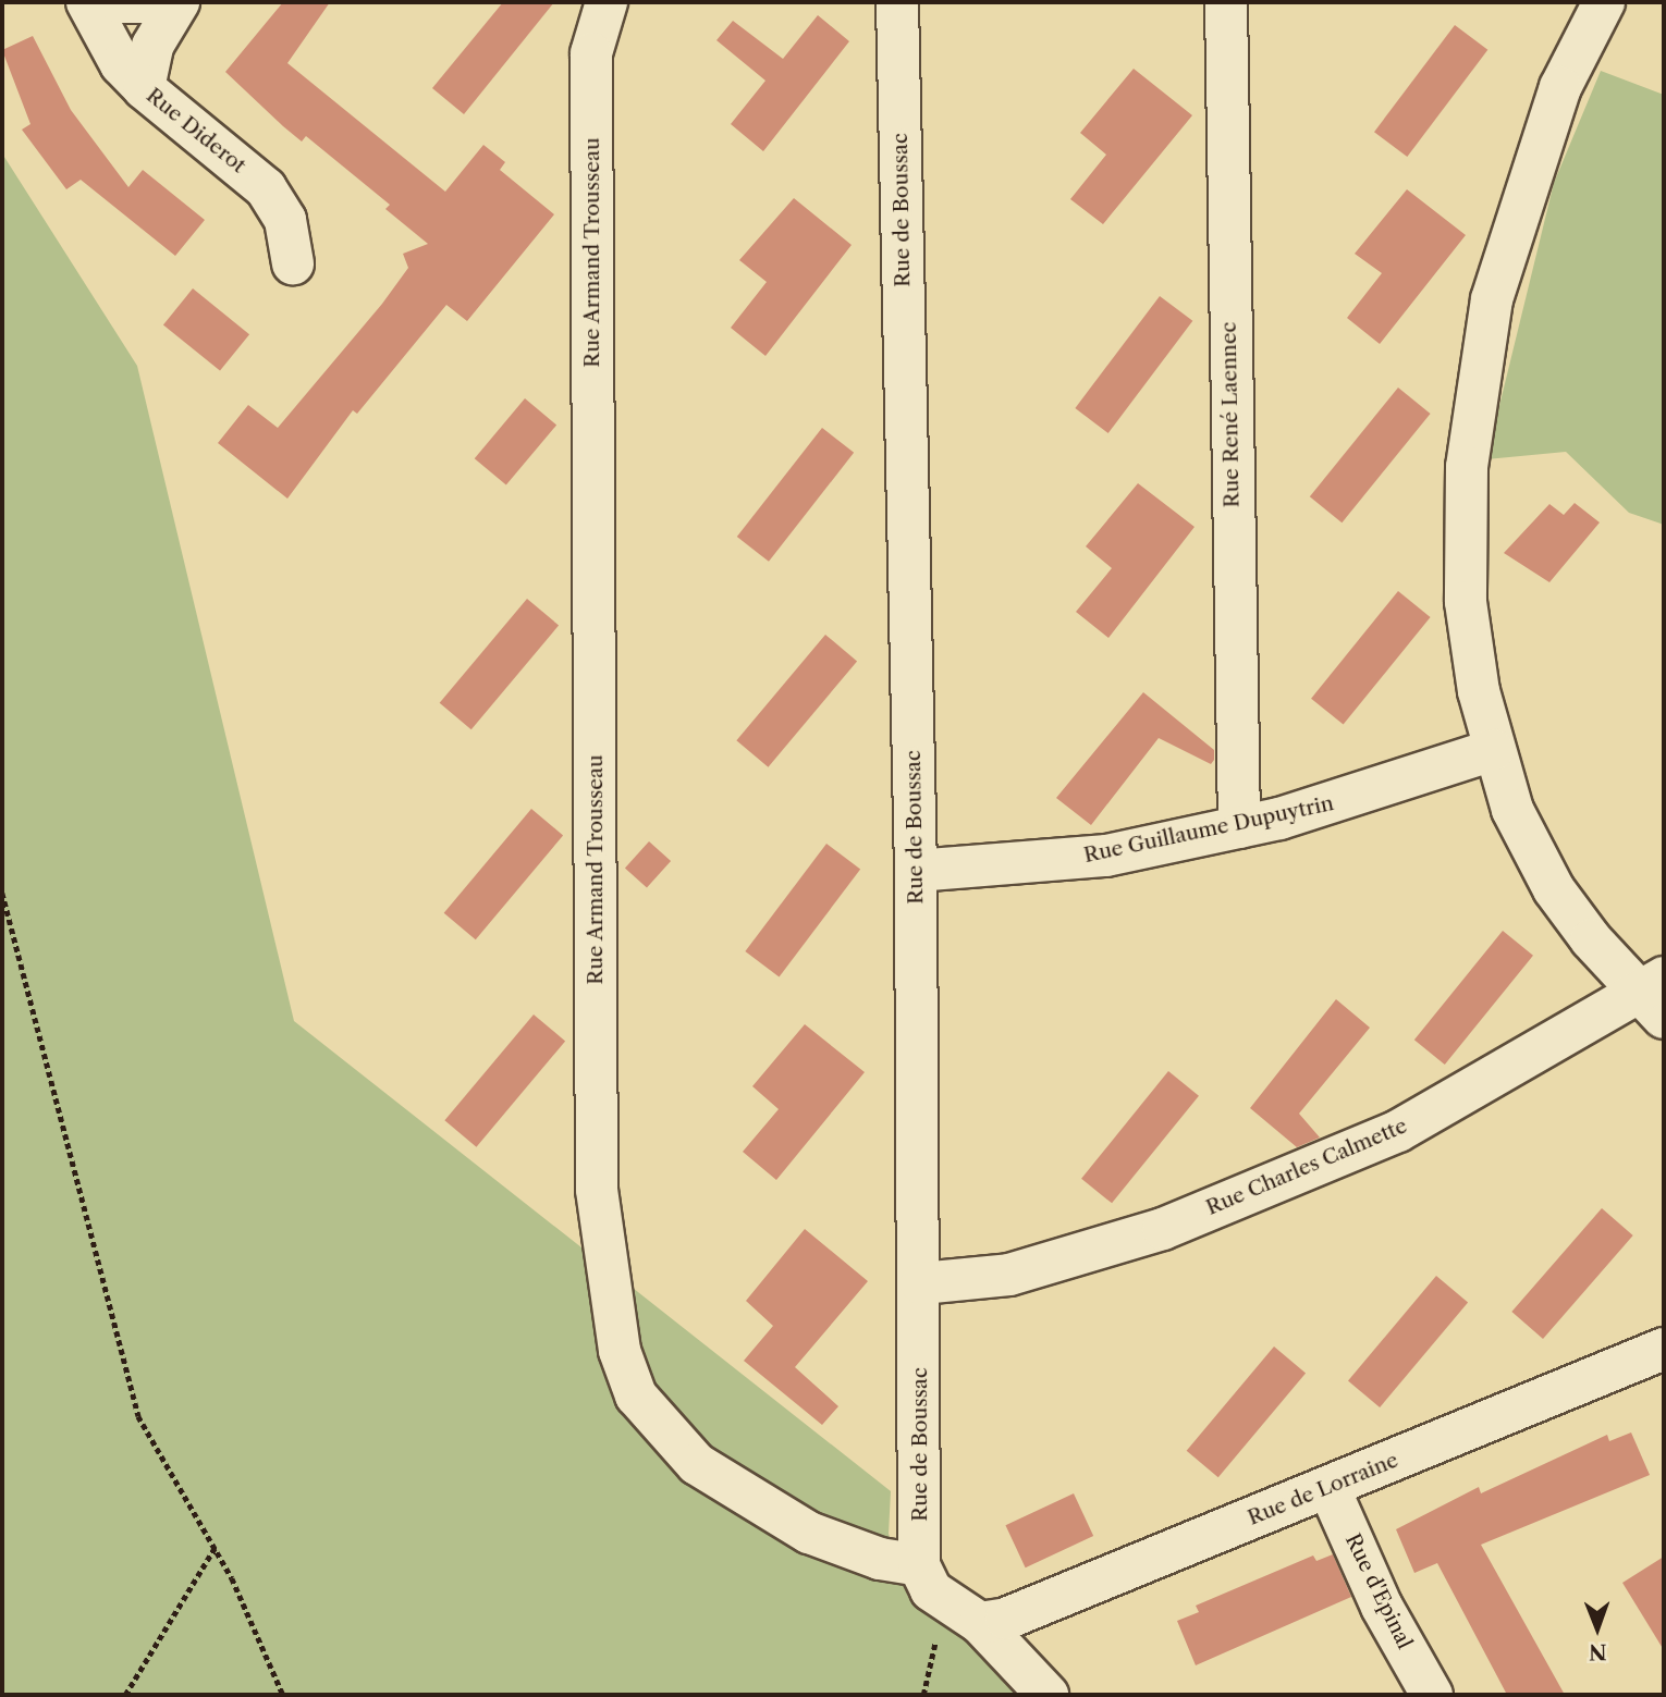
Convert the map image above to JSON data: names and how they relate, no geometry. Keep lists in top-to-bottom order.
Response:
{
  "streets": {
    "street": [
      "Rue Diderot",
      "Rue de Boussac",
      "Rue Armand Trousseau",
      "Rue René Laennec",
      "Rue Guillaume Dupuytrin",
      "Rue Charles Calmette",
      "Rue de Lorraine",
      "Rue d'Epinal"
    ]
  },
  "crossings": [
    ["Rue de Boussac", "Rue Armand Trousseau"],
    ["Rue de Boussac", "Rue Guillaume Dupuytrin"],
    ["Rue de Boussac", "Rue Charles Calmette"],
    ["Rue René Laennec", "Rue Guillaume Dupuytrin"],
    ["Rue de Lorraine", "Rue d'Epinal"]
  ],
  "north": "bottom"
}
